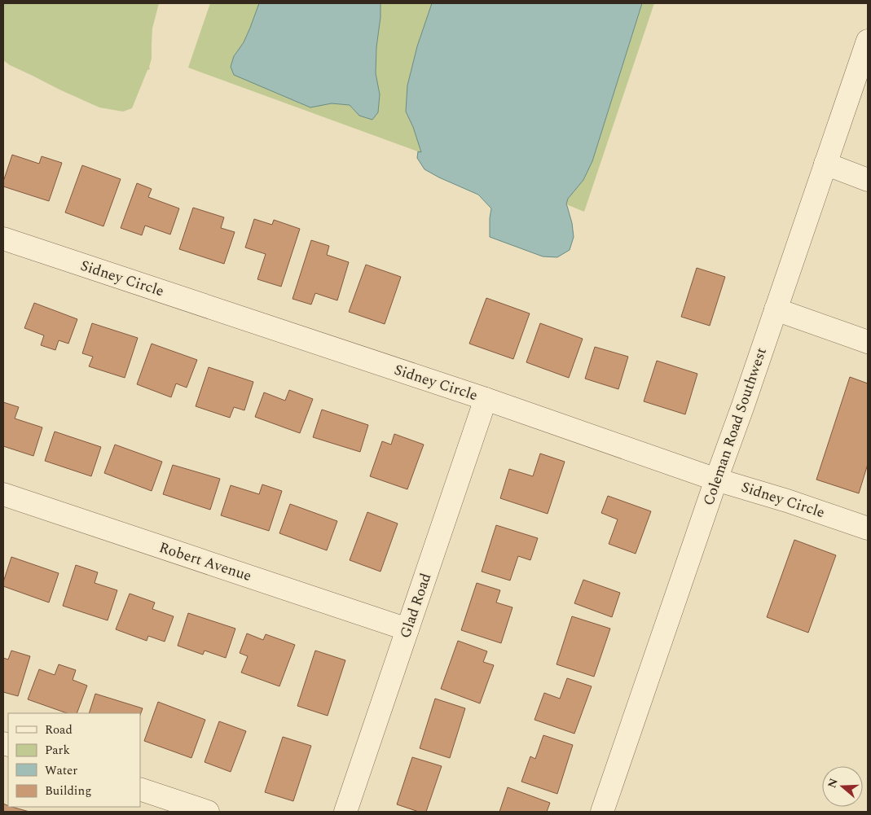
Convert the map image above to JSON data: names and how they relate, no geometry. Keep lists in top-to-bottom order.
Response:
{
  "streets": {
    "street": [
      "Sidney Circle",
      "Coleman Road Southwest",
      "Robert Avenue",
      "Glad Road"
    ]
  },
  "crossings": [
    ["Sidney Circle", "Coleman Road Southwest"],
    ["Sidney Circle", "Glad Road"],
    ["Robert Avenue", "Glad Road"]
  ],
  "legend": [
    "Road",
    "Park",
    "Water",
    "Building"
  ],
  "north": "left"
}
